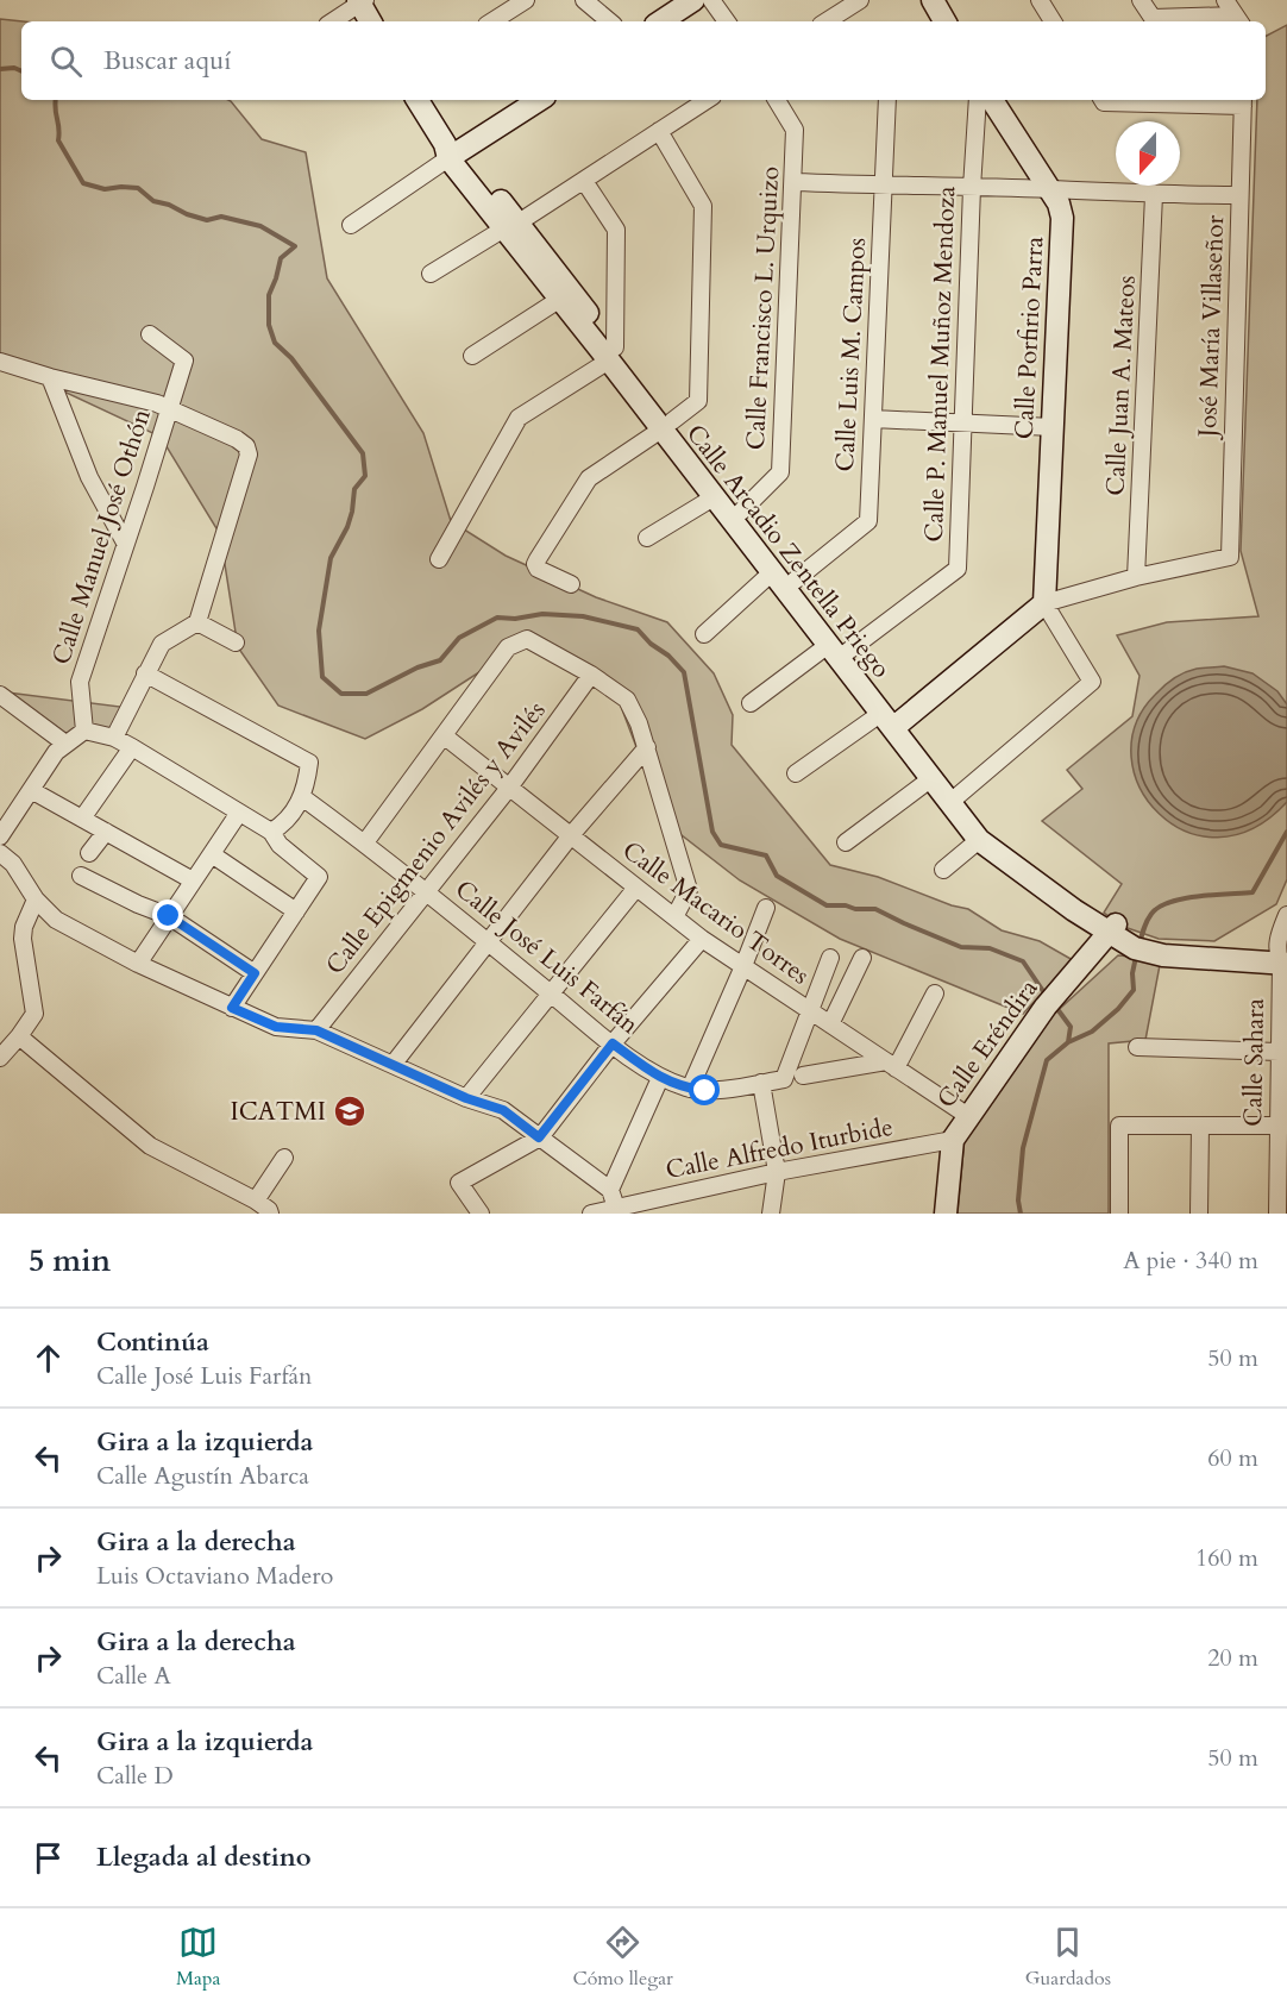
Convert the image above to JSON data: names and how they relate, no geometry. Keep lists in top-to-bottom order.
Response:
{
  "streets": {
    "street": [
      "Calle Francisco L. Urquizo",
      "José María Villaseñor",
      "Calle Porfirio Parra",
      "Calle Luis M. Campos",
      "Calle P. Manuel Muñoz Mendoza",
      "Calle Juan A. Mateos",
      "Calle Manuel José Othón",
      "Calle Arcadio Zentella Priego",
      "Calle Epigmenio Avilés y Avilés",
      "Calle Macario Torres",
      "Calle José Luis Farfán",
      "Calle Eréndira",
      "Calle Sahara",
      "Calle Alfredo Iturbide"
    ]
  },
  "crossings": [
    ["Calle Francisco L. Urquizo", "Calle Arcadio Zentella Priego"],
    ["José María Villaseñor", "Calle Juan A. Mateos"],
    ["Calle Luis M. Campos", "Calle Arcadio Zentella Priego"],
    ["Calle P. Manuel Muñoz Mendoza", "Calle Arcadio Zentella Priego"],
    ["Calle Arcadio Zentella Priego", "Calle Eréndira"],
    ["Calle Arcadio Zentella Priego", "Calle Sahara"],
    ["Calle Epigmenio Avilés y Avilés", "Calle Macario Torres"],
    ["Calle Epigmenio Avilés y Avilés", "Calle José Luis Farfán"],
    ["Calle Macario Torres", "Calle José Luis Farfán"],
    ["Calle Macario Torres", "Calle Eréndira"],
    ["Calle Eréndira", "Calle Alfredo Iturbide"]
  ],
  "places": {
    "school or university": ["ICATMI"]
  },
  "north": "bottom",
  "page": {
    "search": "Buscar aquí",
    "heading": ["5 min", "A pie · 340 m"],
    "list": [
      ["Continúa", "Calle José Luis Farfán", "50 m"],
      ["Gira a la izquierda", "Calle Agustín Abarca", "60 m"],
      ["Gira a la derecha", "Luis Octaviano Madero", "160 m"],
      ["Gira a la derecha", "Calle A", "20 m"],
      ["Gira a la izquierda", "Calle D", "50 m"],
      "Llegada al destino"
    ],
    "nav": ["Mapa", "Cómo llegar", "Guardados"]
  }
}
